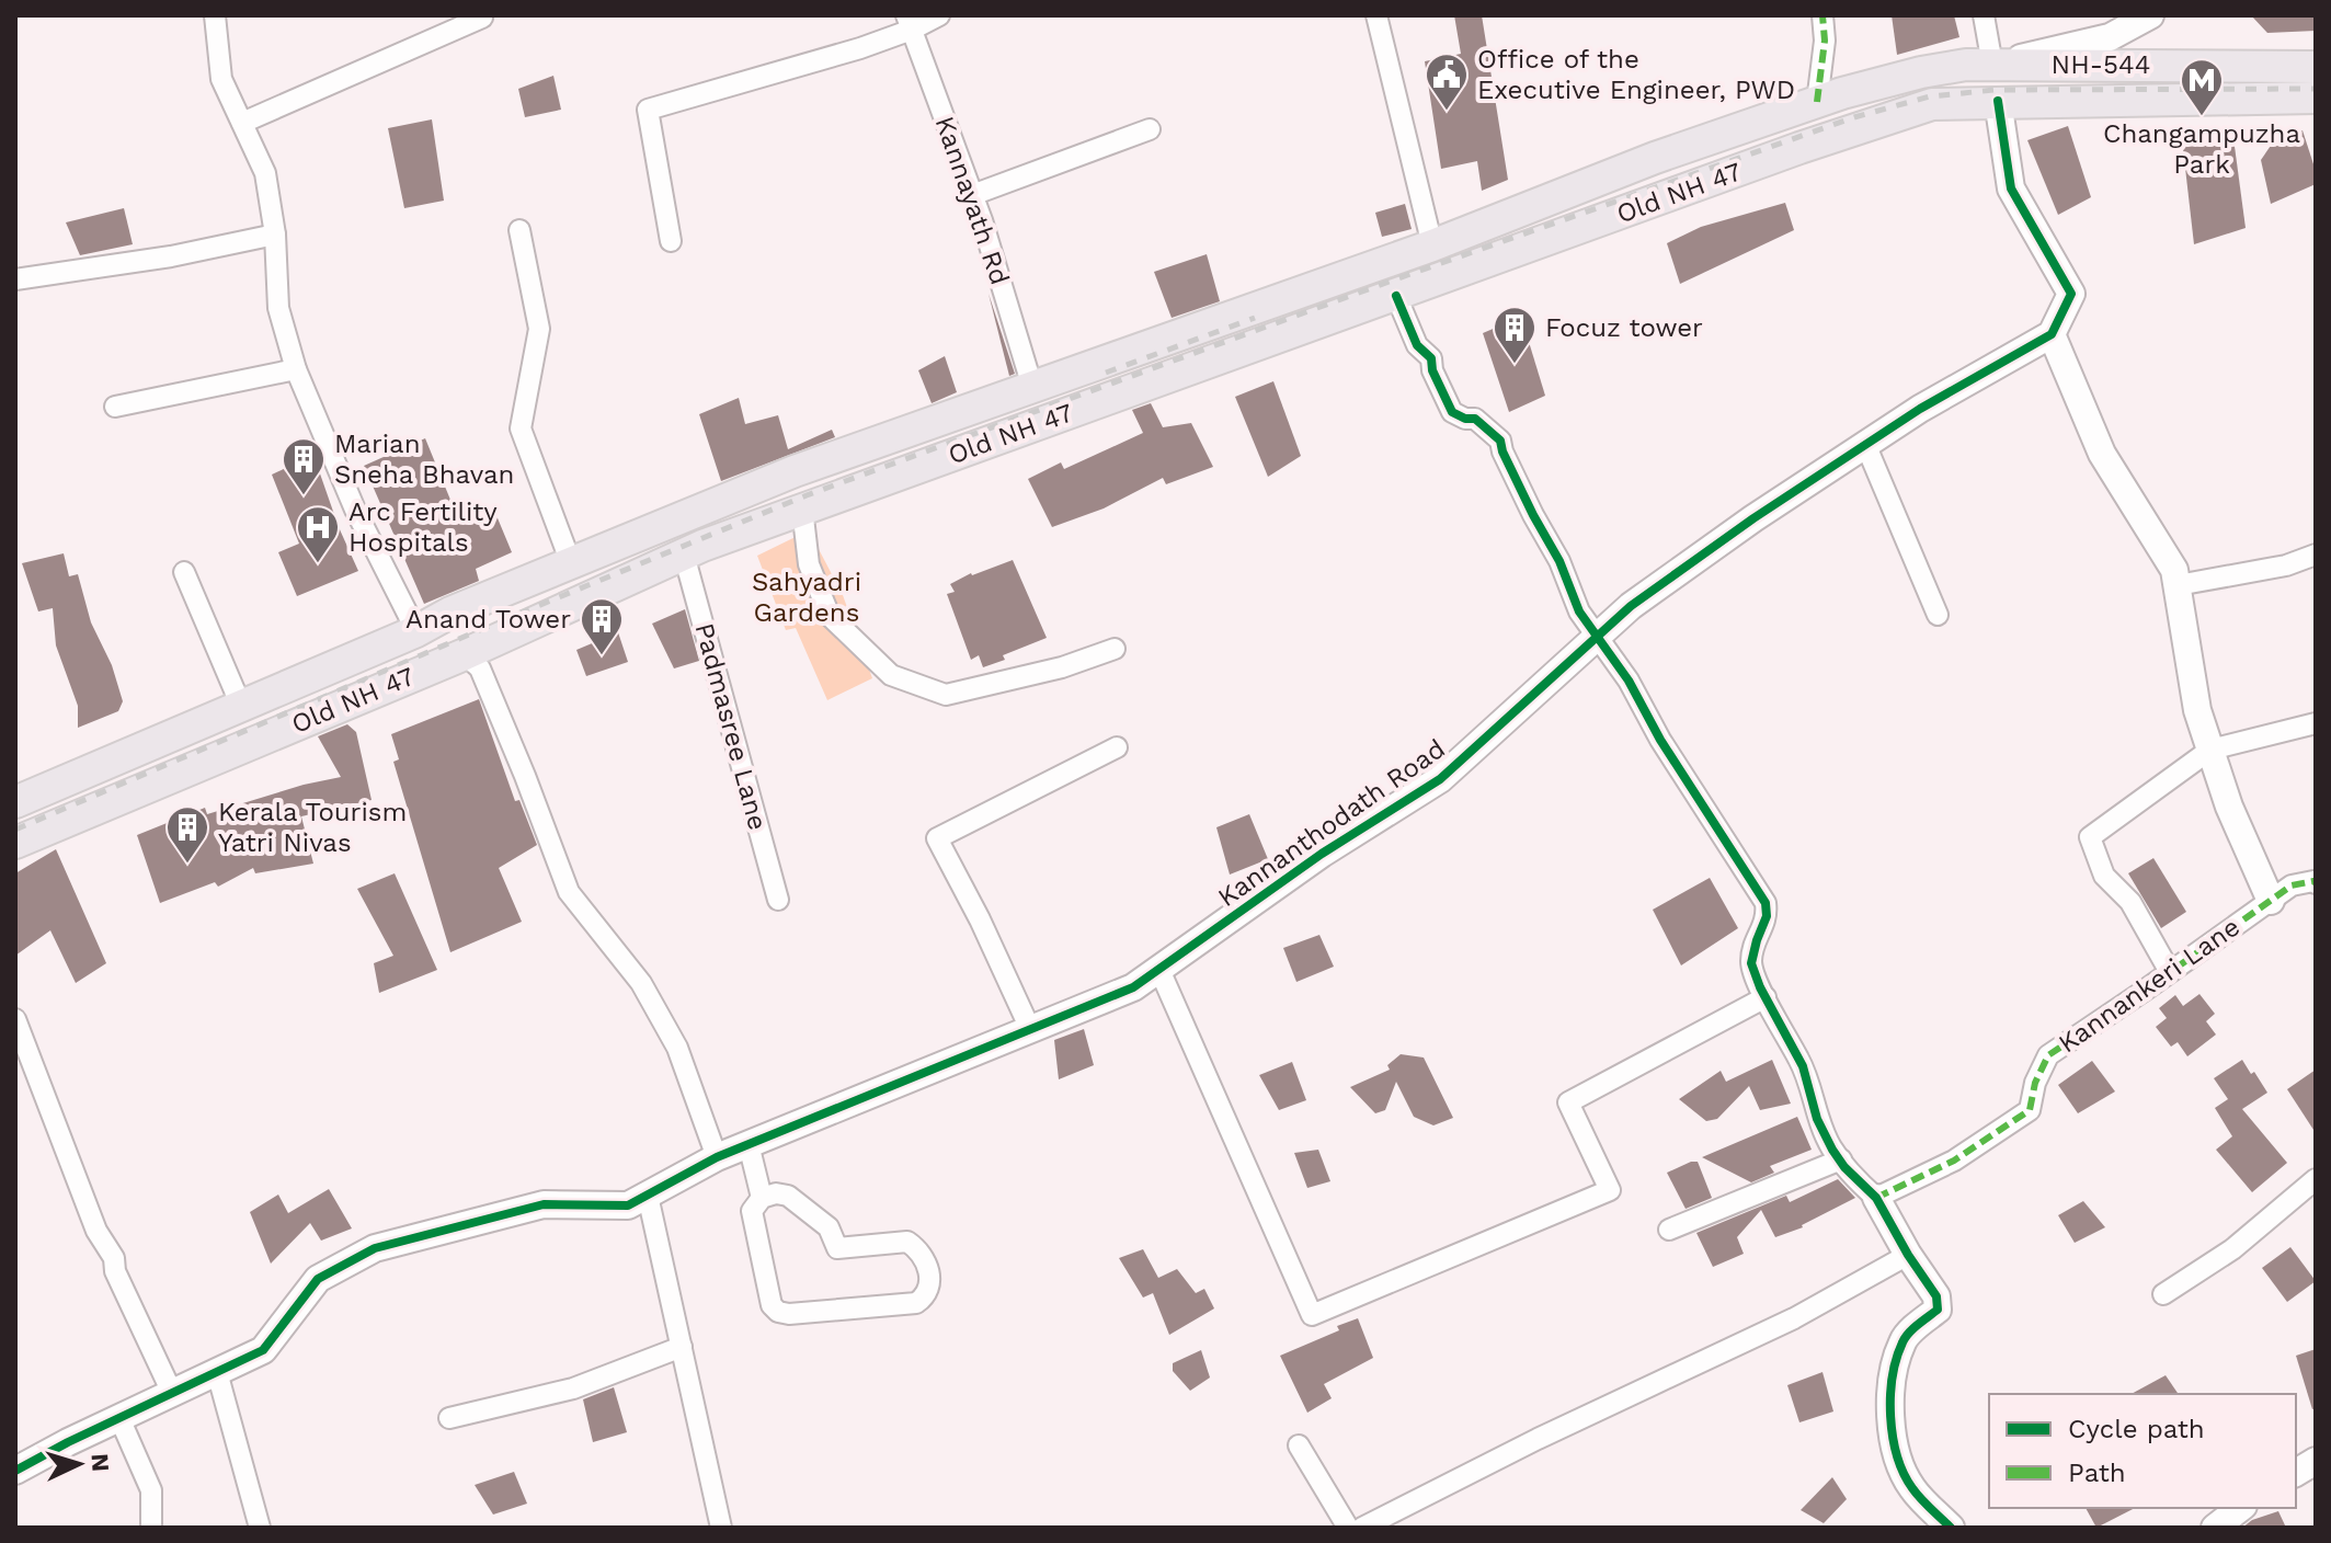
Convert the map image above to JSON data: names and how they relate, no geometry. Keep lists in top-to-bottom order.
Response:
{
  "streets": {
    "main road": ["NH-544", "Old NH 47"],
    "street": [
      "Kannayath Rd",
      "Padmasree Lane",
      "Kannanthodath Road",
      "Kannankeri Lane"
    ]
  },
  "crossings": [
    ["NH-544", "Old NH 47"],
    ["Old NH 47", "Kannayath Rd"],
    ["Old NH 47", "Padmasree Lane"]
  ],
  "parks": ["Sahyadri Gardens"],
  "places": {
    "public building": ["Office of the Executive Engineer, PWD"],
    "metro station": ["Changampuzha Park"],
    "building": [
      "Focuz tower",
      "Marian Sneha Bhavan",
      "Anand Tower",
      "Kerala Tourism Yatri Nivas"
    ],
    "hospital": ["Arc Fertility Hospitals"]
  },
  "legend": ["Cycle path", "Path"],
  "north": "right"
}
